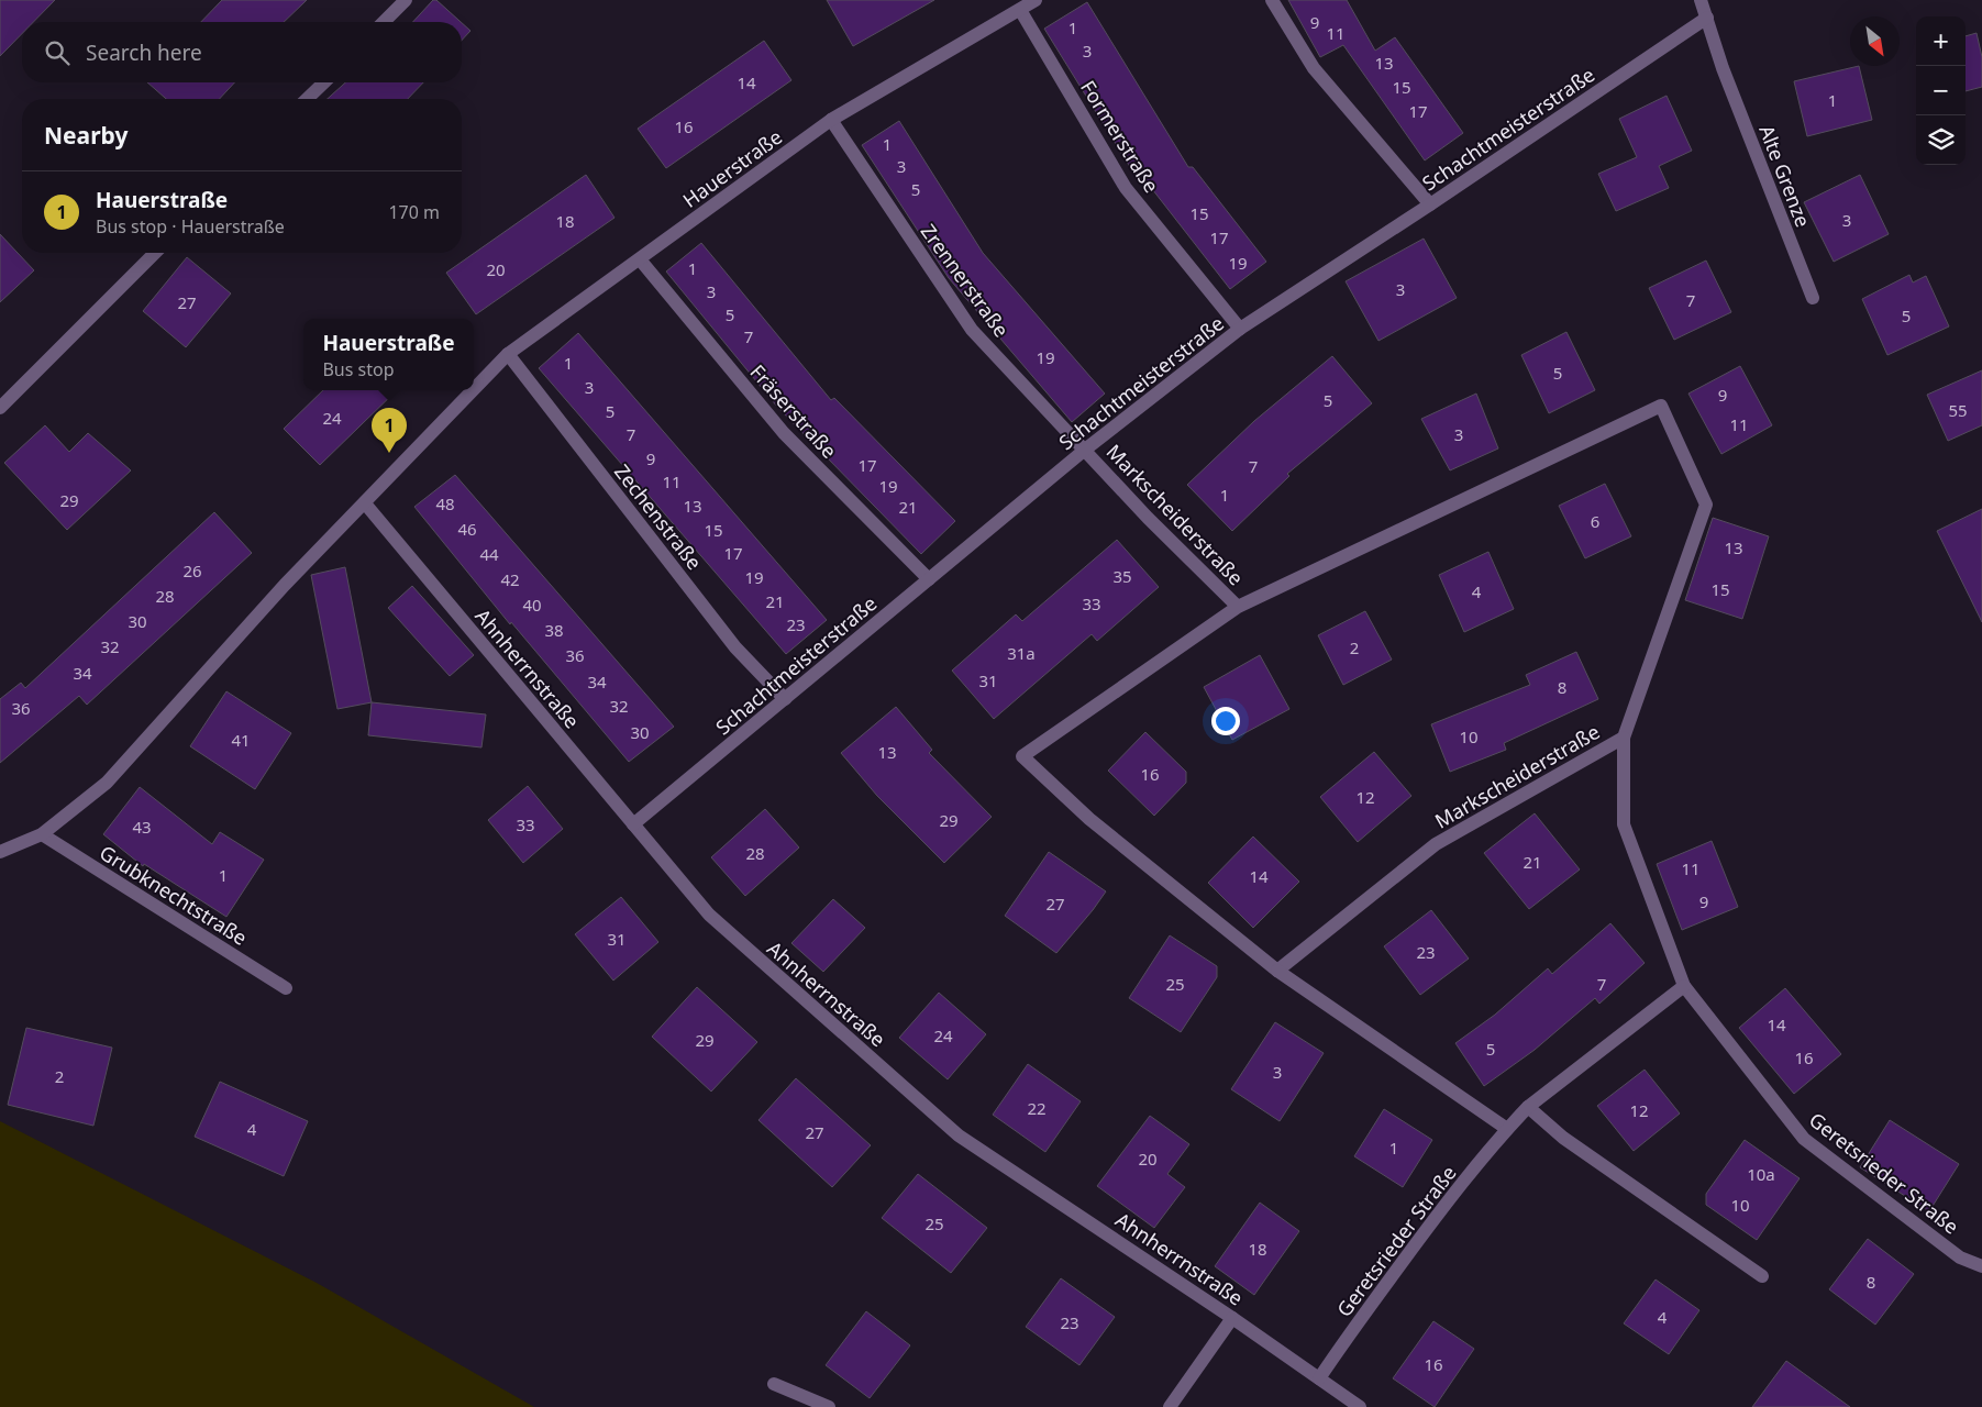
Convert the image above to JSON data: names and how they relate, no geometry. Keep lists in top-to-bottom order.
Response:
{
  "streets": {
    "street": [
      "Schachtmeisterstraße",
      "Formerstraße",
      "Hauerstraße",
      "Alte Grenze",
      "Zrennerstraße",
      "Fräserstraße",
      "Markscheiderstraße",
      "Zechenstraße",
      "Ahnherrnstraße",
      "Grubknechtstraße",
      "Geretsrieder Straße"
    ]
  },
  "crossings": [
    ["Schachtmeisterstraße", "Formerstraße"],
    ["Schachtmeisterstraße", "Alte Grenze"],
    ["Schachtmeisterstraße", "Zrennerstraße"],
    ["Schachtmeisterstraße", "Fräserstraße"],
    ["Schachtmeisterstraße", "Markscheiderstraße"],
    ["Schachtmeisterstraße", "Zechenstraße"],
    ["Schachtmeisterstraße", "Ahnherrnstraße"],
    ["Formerstraße", "Hauerstraße"],
    ["Hauerstraße", "Zrennerstraße"],
    ["Hauerstraße", "Fräserstraße"],
    ["Hauerstraße", "Zechenstraße"],
    ["Hauerstraße", "Ahnherrnstraße"],
    ["Hauerstraße", "Grubknechtstraße"],
    ["Zrennerstraße", "Markscheiderstraße"],
    ["Markscheiderstraße", "Geretsrieder Straße"],
    ["Ahnherrnstraße", "Geretsrieder Straße"]
  ],
  "house_numbers": [
    "9",
    "1",
    "11",
    "3",
    "13",
    "14",
    "15",
    "1",
    "17",
    "16",
    "1",
    "3",
    "5",
    "15",
    "3",
    "18",
    "17",
    "19",
    "1",
    "20",
    "3",
    "3",
    "7",
    "27",
    "5",
    "5",
    "7",
    "19",
    "1",
    "5",
    "3",
    "9",
    "5",
    "55",
    "5",
    "24",
    "11",
    "7",
    "3",
    "9",
    "17",
    "7",
    "11",
    "19",
    "1",
    "29",
    "48",
    "13",
    "21",
    "6",
    "46",
    "15",
    "13",
    "17",
    "44",
    "26",
    "35",
    "19",
    "42",
    "15",
    "4",
    "28",
    "21",
    "33",
    "40",
    "30",
    "23",
    "38",
    "32",
    "2",
    "31a",
    "36",
    "34",
    "31",
    "34",
    "8",
    "32",
    "36",
    "30",
    "10",
    "41",
    "13",
    "16",
    "12",
    "29",
    "33",
    "43",
    "28",
    "21",
    "11",
    "1",
    "14",
    "9",
    "27",
    "31",
    "23",
    "25",
    "7",
    "14",
    "24",
    "29",
    "5",
    "16",
    "3",
    "2",
    "22",
    "12",
    "4",
    "27",
    "1",
    "20",
    "10a",
    "10",
    "25",
    "18",
    "8",
    "4",
    "23",
    "16"
  ],
  "north": "bottom right",
  "page": {
    "map_buttons": ["+", "−"],
    "search": "Search here",
    "heading": "Nearby",
    "list": [
      {
        "mark": "1",
        "name": "Hauerstraße",
        "note": "Bus stop · Hauerstraße",
        "value": "170 m"
      }
    ],
    "popup": ["Hauerstraße", "Bus stop"],
    "pins": "1"
  }
}
